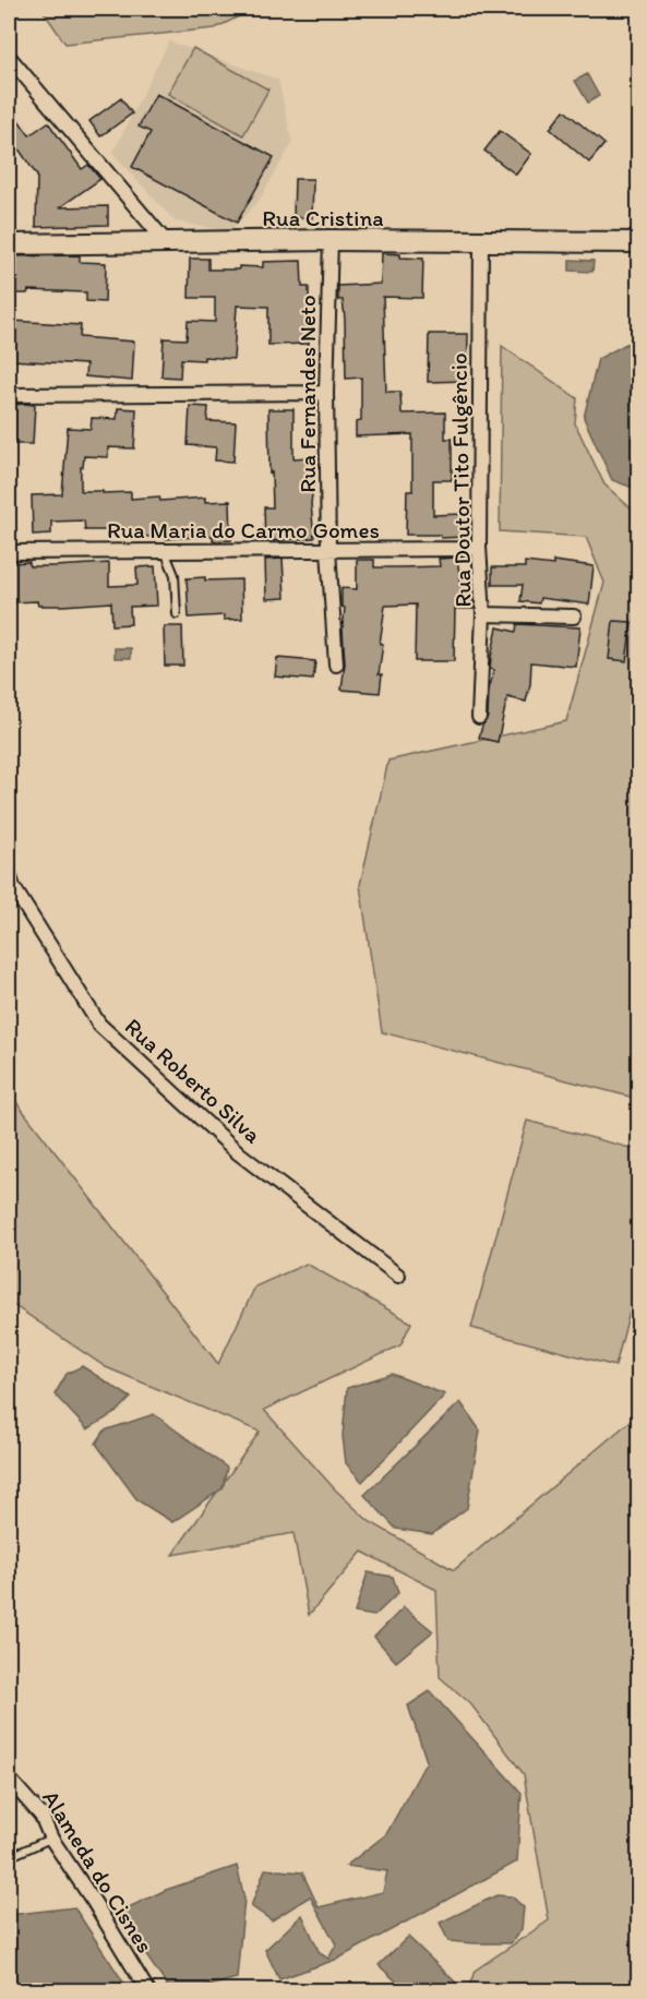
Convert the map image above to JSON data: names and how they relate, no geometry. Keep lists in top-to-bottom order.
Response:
{
  "streets": {
    "main road": ["Rua Cristina"],
    "street": [
      "Rua Fernandes Neto",
      "Rua Doutor Tito Fulgêncio",
      "Rua Maria do Carmo Gomes",
      "Rua Roberto Silva",
      "Alameda do Cisnes"
    ]
  },
  "crossings": [
    ["Rua Cristina", "Rua Fernandes Neto"],
    ["Rua Cristina", "Rua Doutor Tito Fulgêncio"],
    ["Rua Fernandes Neto", "Rua Maria do Carmo Gomes"],
    ["Rua Doutor Tito Fulgêncio", "Rua Maria do Carmo Gomes"]
  ]
}
